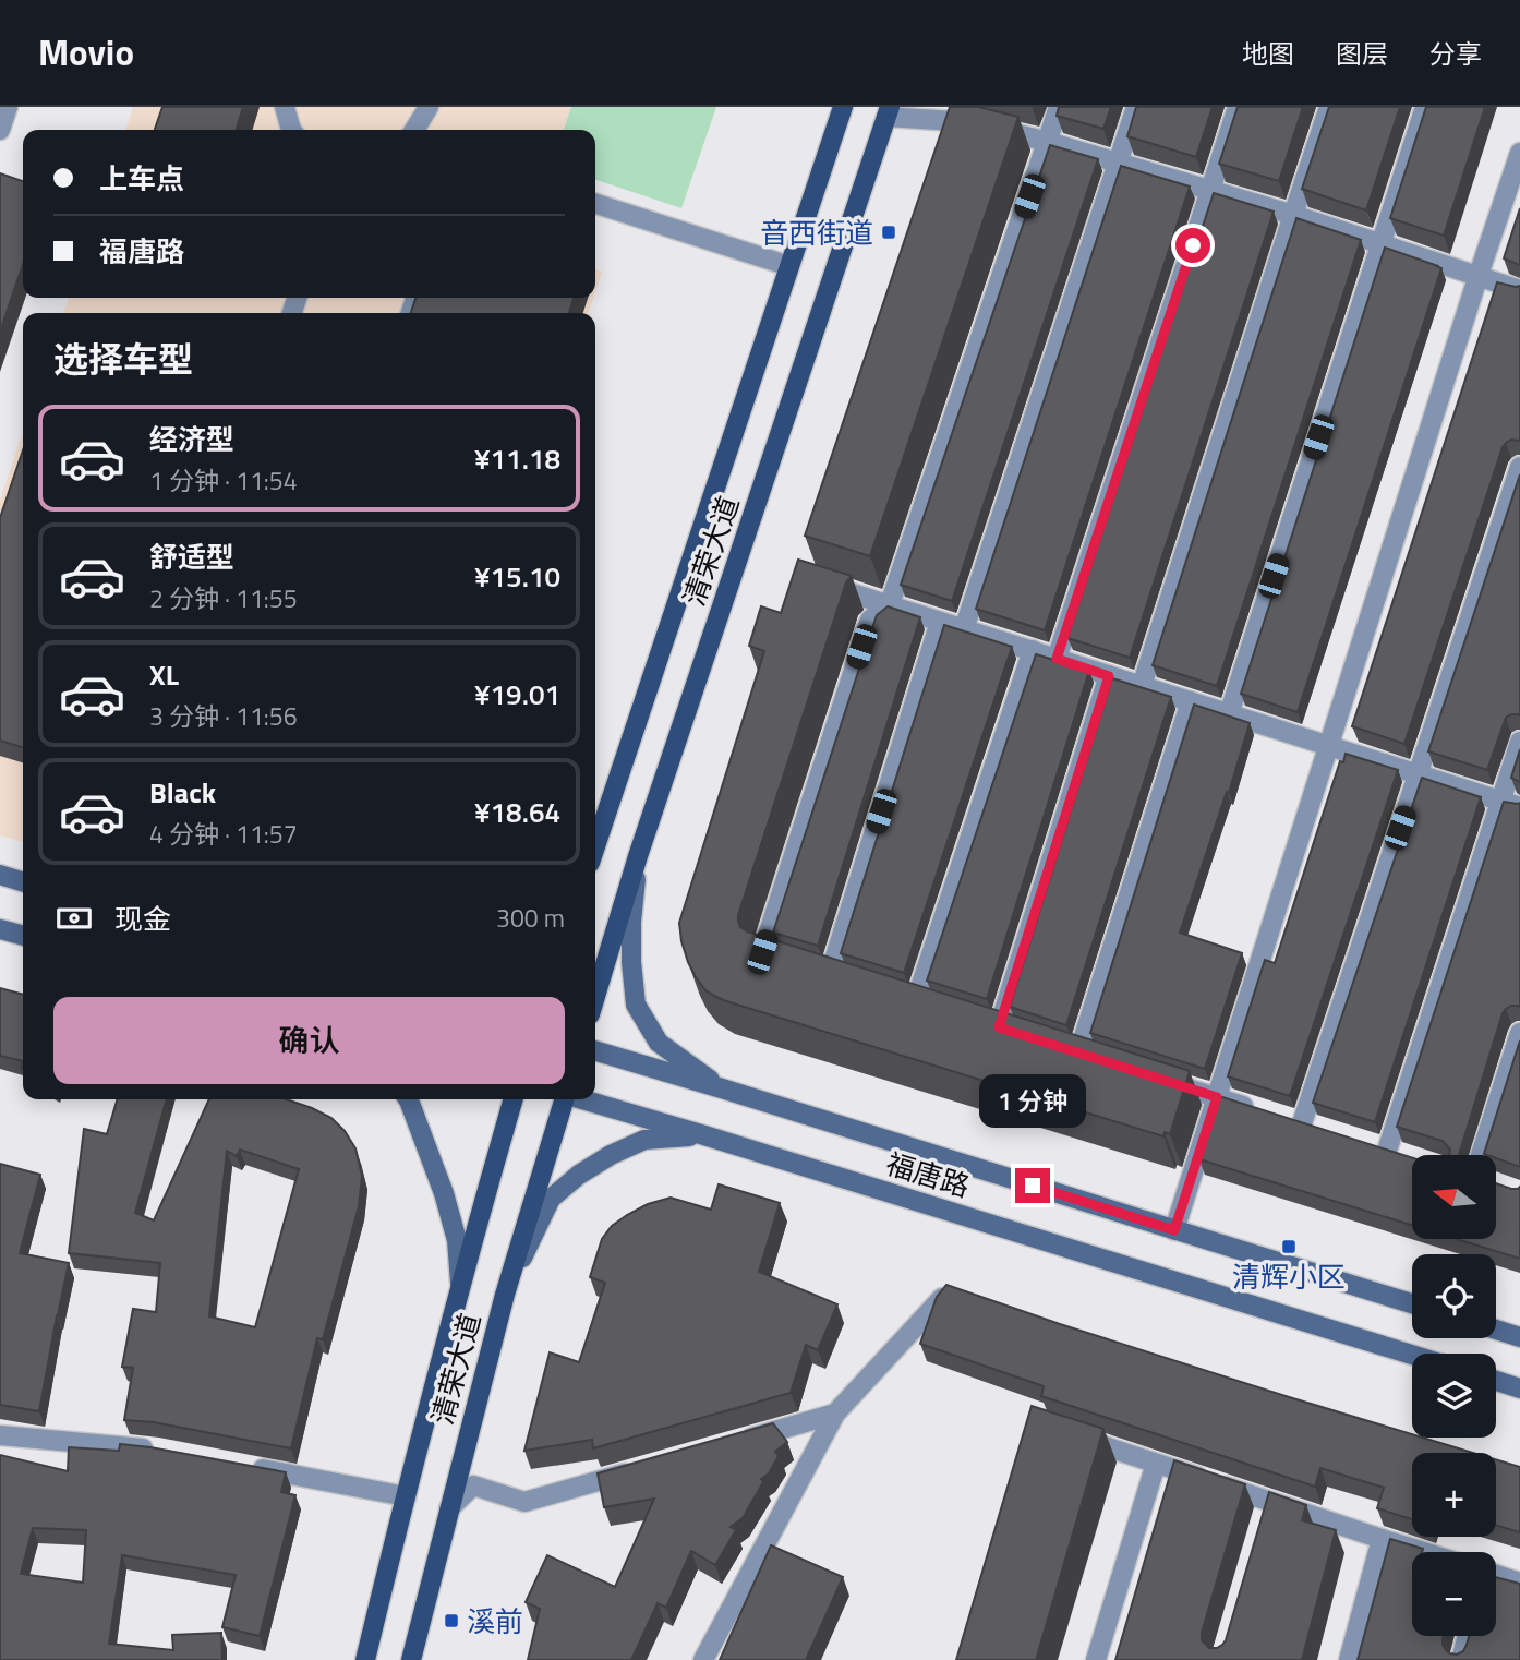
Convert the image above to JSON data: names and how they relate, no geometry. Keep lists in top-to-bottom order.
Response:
{
  "streets": {
    "main road": ["清荣大道"],
    "street": ["福唐路"]
  },
  "places": {
    "transit": ["音西街道", "清辉小区", "溪前"]
  },
  "north": "left",
  "page": {
    "header": "Movio",
    "nav": ["地图", "图层", "分享"],
    "banner": ["上车点", "福唐路"],
    "heading": "选择车型",
    "list": [
      {
        "name": "经济型",
        "note": "1 分钟 · 11:54",
        "value": "¥11.18"
      },
      {
        "name": "舒适型",
        "note": "2 分钟 · 11:55",
        "value": "¥15.10"
      },
      {
        "name": "XL",
        "note": "3 分钟 · 11:56",
        "value": "¥19.01"
      },
      {
        "name": "Black",
        "note": "4 分钟 · 11:57",
        "value": "¥18.64"
      }
    ],
    "pay": ["现金", "300 m"],
    "buttons": "确认",
    "bubble": "1 分钟",
    "map_buttons": ["+", "−"]
  }
}
